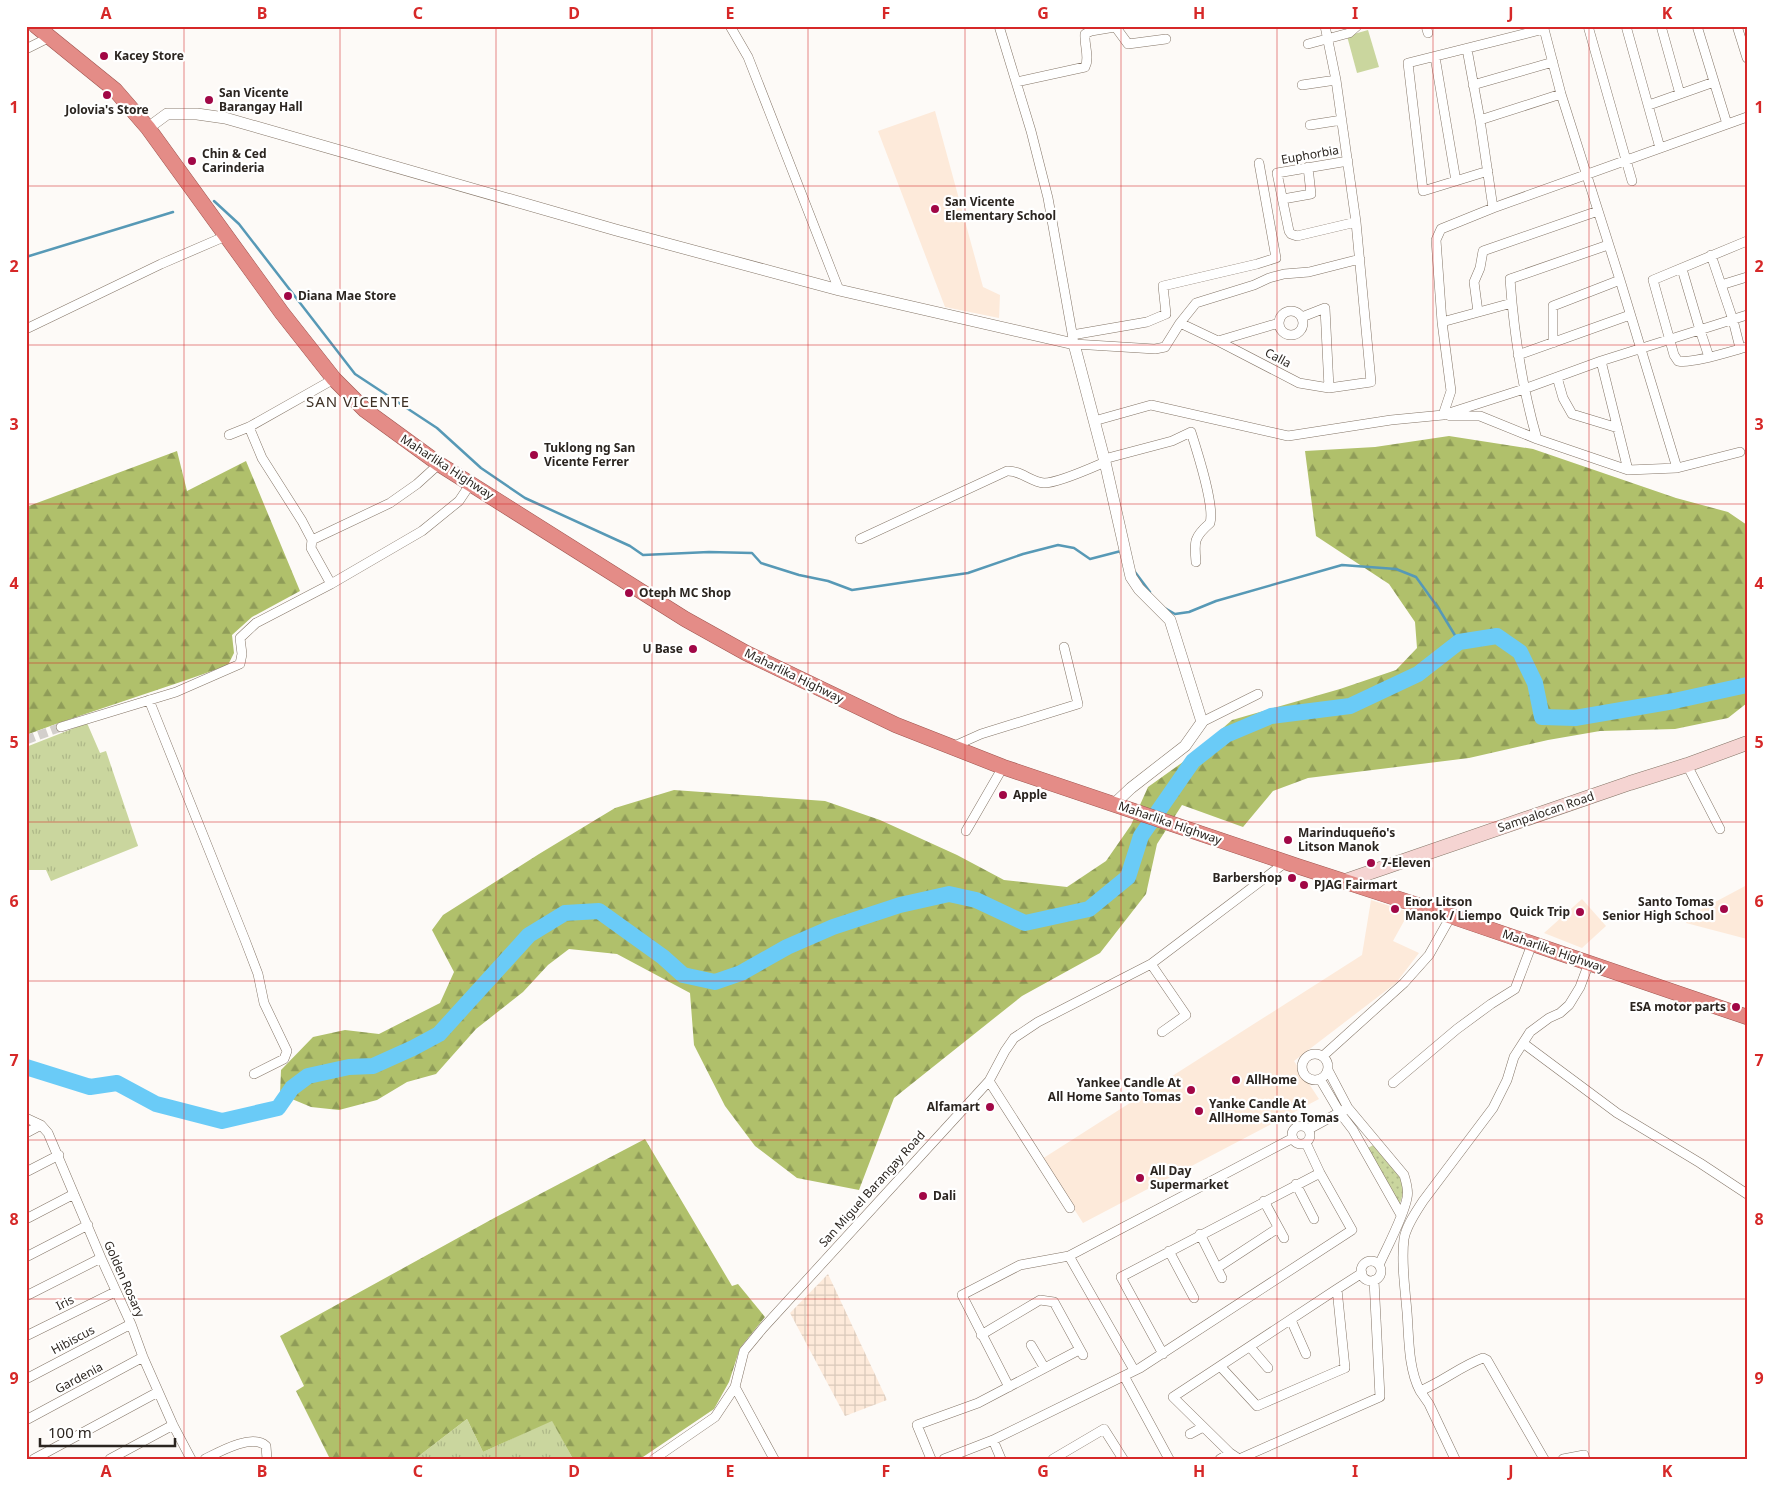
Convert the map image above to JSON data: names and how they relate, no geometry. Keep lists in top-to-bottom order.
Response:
{
  "streets": {
    "highway": ["Maharlika Highway"],
    "main road": ["Sampalocan Road"],
    "street": [
      "Euphorbia",
      "Calla",
      "San Miguel Barangay Road",
      "Golden Rosary",
      "Iris",
      "Hibiscus",
      "Gardenia"
    ]
  },
  "crossings": [
    ["Maharlika Highway", "Sampalocan Road"],
    ["Maharlika Highway", "San Miguel Barangay Road"],
    ["Golden Rosary", "Iris"],
    ["Golden Rosary", "Hibiscus"],
    ["Golden Rosary", "Gardenia"]
  ],
  "districts": ["SAN VICENTE"],
  "places": [
    "Kacey Store",
    "Jolovia's Store",
    "San Vicente Barangay Hall",
    "Chin & Ced Carinderia",
    "San Vicente Elementary School",
    "Diana Mae Store",
    "Tuklong ng San Vicente Ferrer",
    "Oteph MC Shop",
    "U Base",
    "Apple",
    "Marinduqueño's Litson Manok",
    "7-Eleven",
    "Barbershop",
    "PJAG Fairmart",
    "Enor Litson Manok / Liempo",
    "Santo Tomas Senior High School",
    "Quick Trip",
    "ESA motor parts",
    "AllHome",
    "Yankee Candle At All Home Santo Tomas",
    "Alfamart",
    "Yanke Candle At AllHome Santo Tomas",
    "All Day Supermarket",
    "Dali"
  ],
  "scale_bar": "100 m",
  "grid": {
    "columns": [
      "A",
      "B",
      "C",
      "D",
      "E",
      "F",
      "G",
      "H",
      "I",
      "J",
      "K"
    ],
    "rows": [
      "1",
      "2",
      "3",
      "4",
      "5",
      "6",
      "7",
      "8",
      "9"
    ]
  }
}
